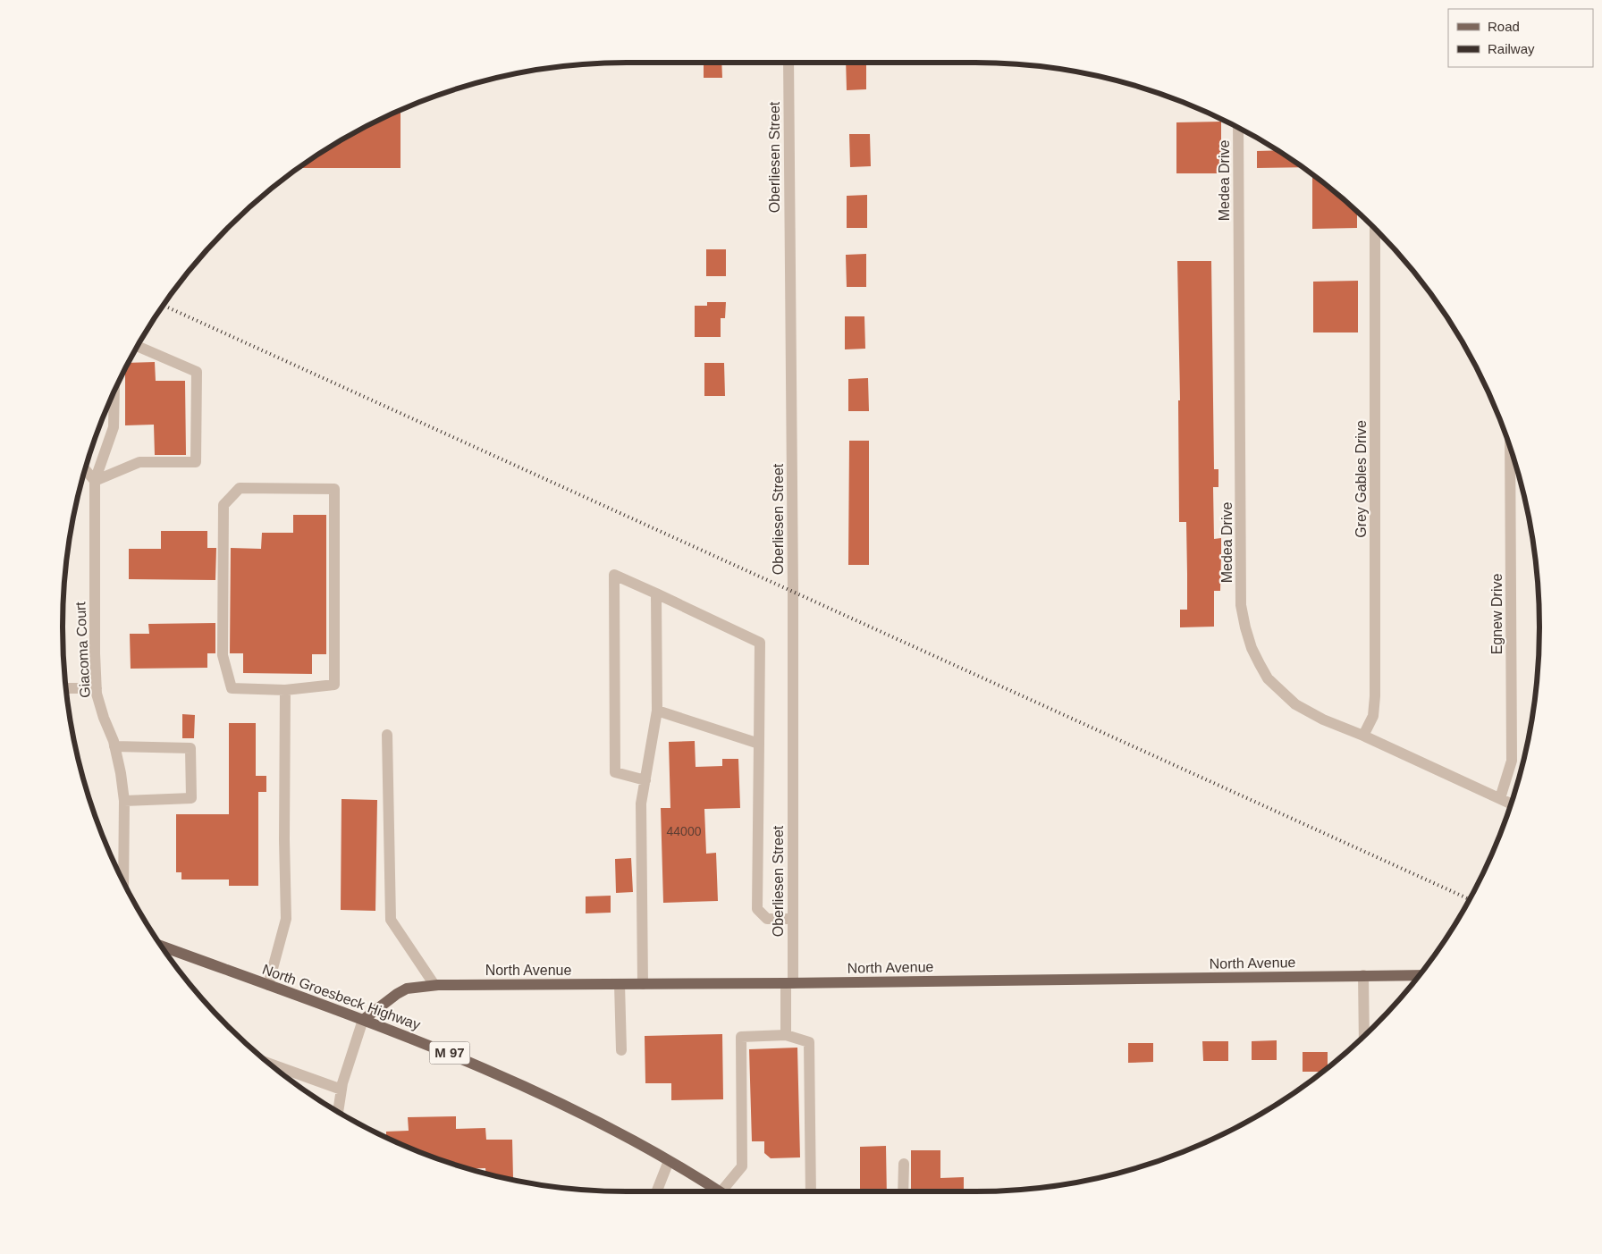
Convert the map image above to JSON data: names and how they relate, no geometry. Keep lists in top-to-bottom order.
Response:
{
  "streets": {
    "main road": ["North Avenue", "North Groesbeck Highway", "M 97"],
    "street": [
      "Oberliesen Street",
      "Medea Drive",
      "Grey Gables Drive",
      "Egnew Drive",
      "Giacoma Court"
    ]
  },
  "crossings": [
    ["Oberliesen Street", "North Avenue"],
    ["Medea Drive", "Grey Gables Drive"],
    ["Medea Drive", "Egnew Drive"],
    ["North Avenue", "North Groesbeck Highway"]
  ],
  "house_numbers": ["44000"],
  "legend": ["Road", "Railway"]
}
